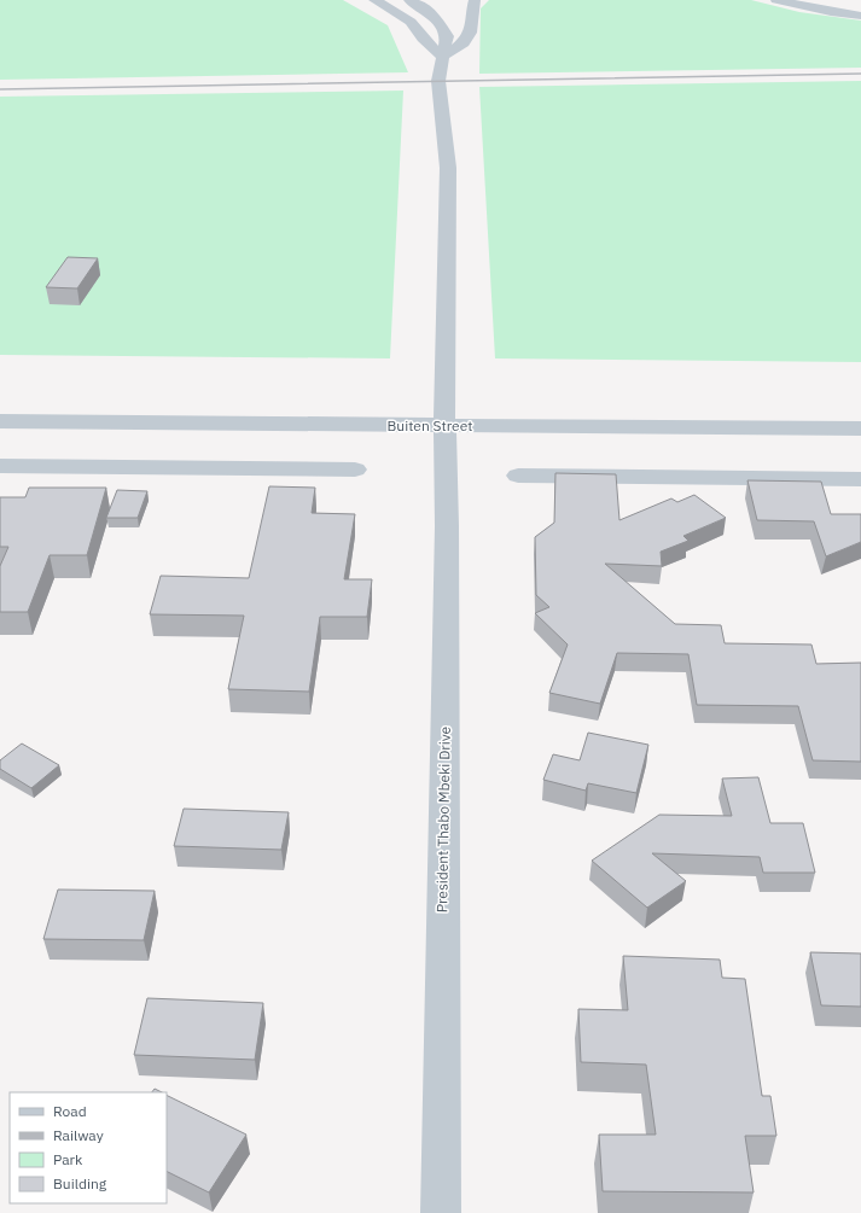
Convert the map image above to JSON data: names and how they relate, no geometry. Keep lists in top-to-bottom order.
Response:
{
  "streets": {
    "street": ["Buiten Street", "President Thabo Mbeki Drive"]
  },
  "crossings": [
    ["Buiten Street", "President Thabo Mbeki Drive"]
  ],
  "legend": [
    "Road",
    "Railway",
    "Park",
    "Building"
  ]
}
